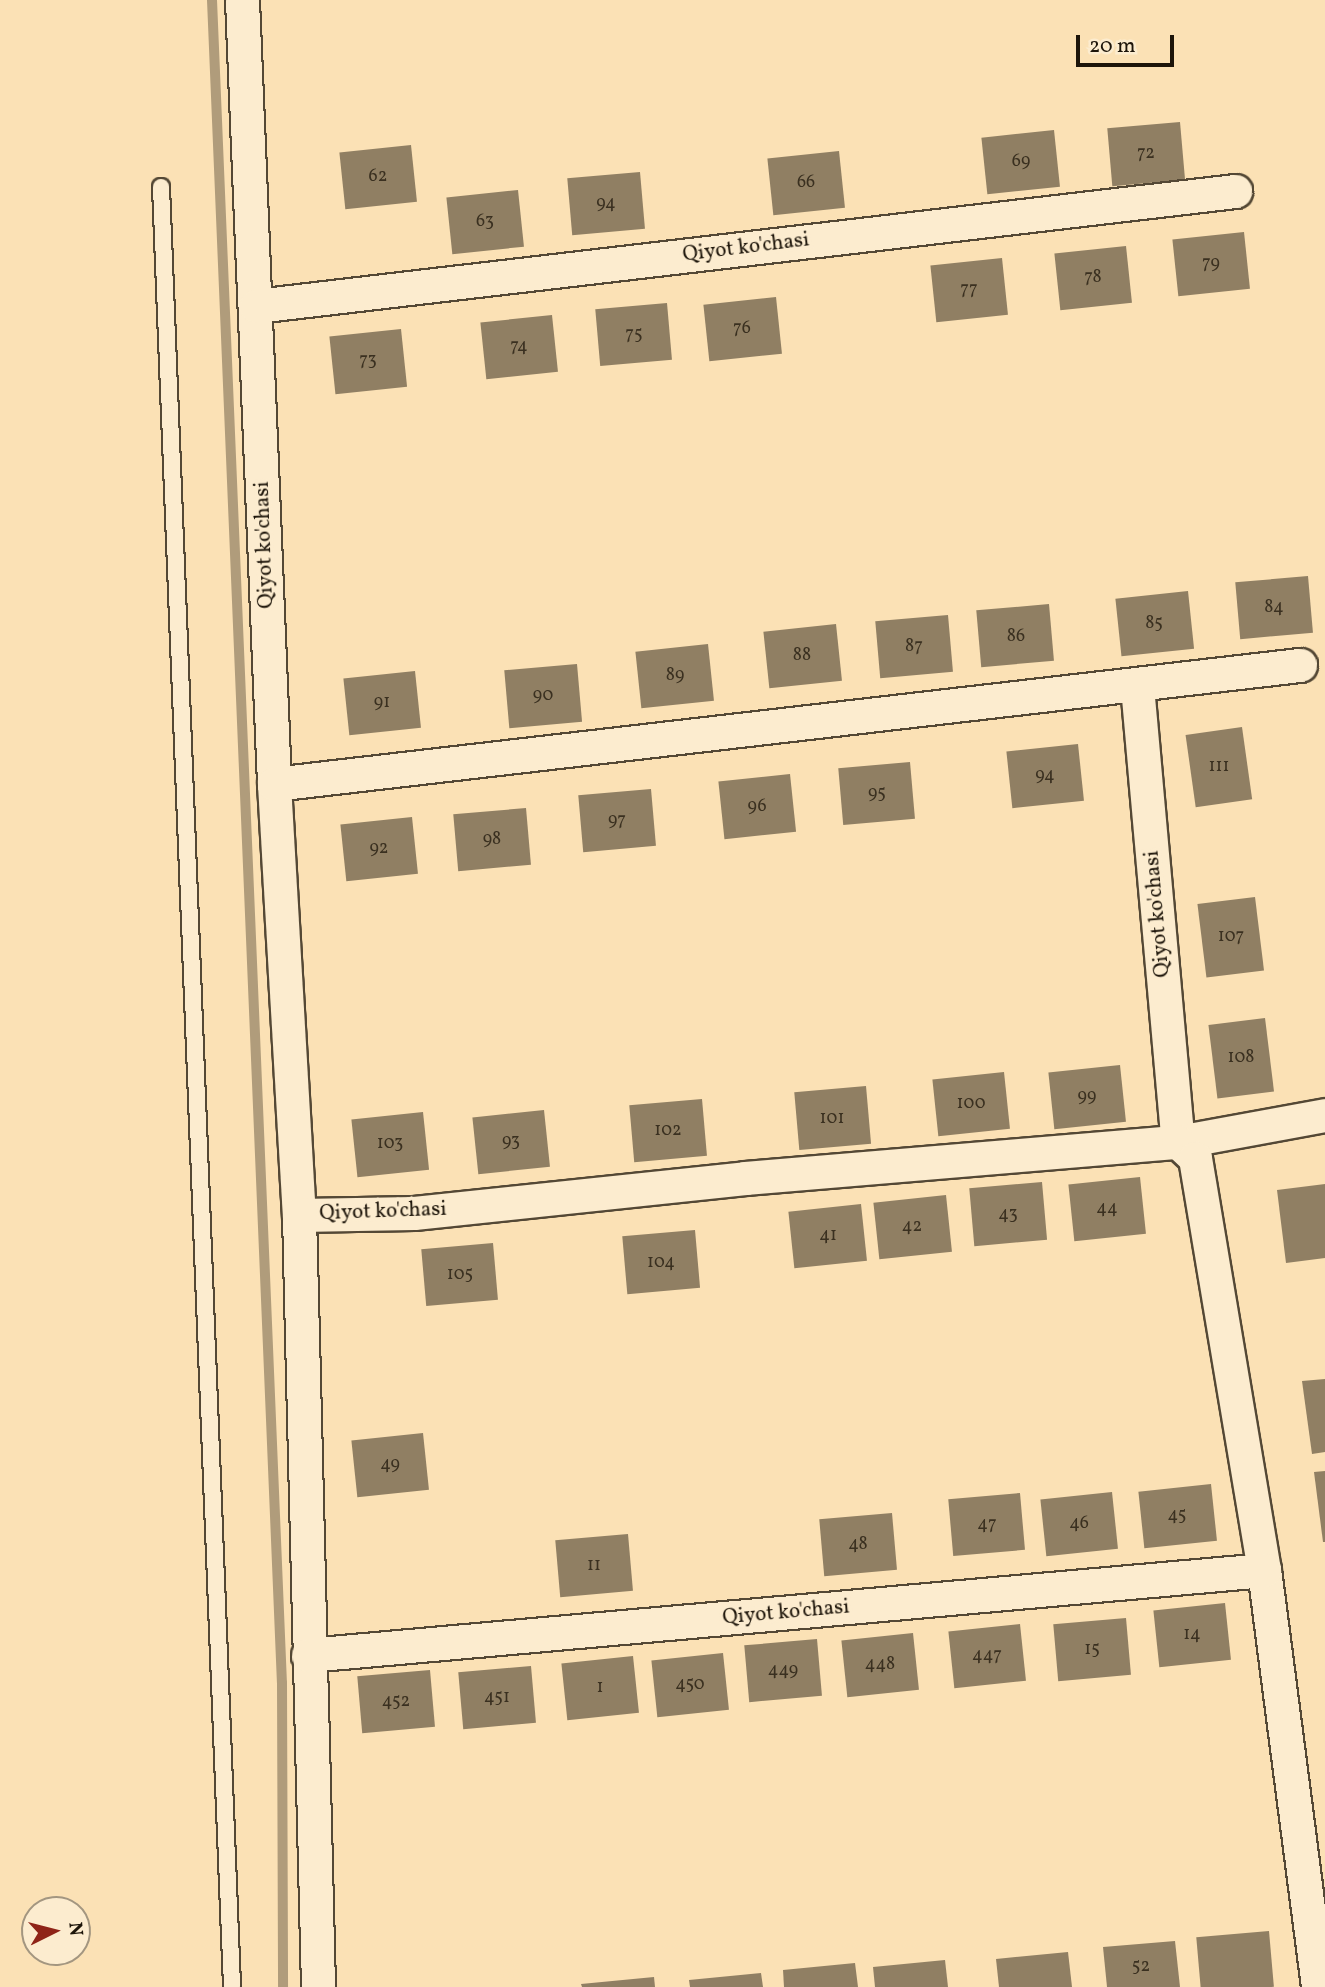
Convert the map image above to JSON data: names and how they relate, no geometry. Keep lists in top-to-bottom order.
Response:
{
  "streets": {
    "street": ["Qiyot ko'chasi"]
  },
  "house_numbers": [
    "72",
    "69",
    "62",
    "66",
    "94",
    "63",
    "79",
    "78",
    "77",
    "76",
    "75",
    "74",
    "73",
    "84",
    "85",
    "86",
    "87",
    "88",
    "89",
    "90",
    "91",
    "111",
    "94",
    "95",
    "96",
    "97",
    "98",
    "92",
    "107",
    "108",
    "99",
    "100",
    "101",
    "102",
    "93",
    "103",
    "44",
    "43",
    "42",
    "41",
    "104",
    "105",
    "49",
    "45",
    "46",
    "47",
    "48",
    "11",
    "14",
    "15",
    "447",
    "448",
    "449",
    "450",
    "1",
    "451",
    "452",
    "52"
  ],
  "scale_bar": "20 m",
  "north": "right"
}
